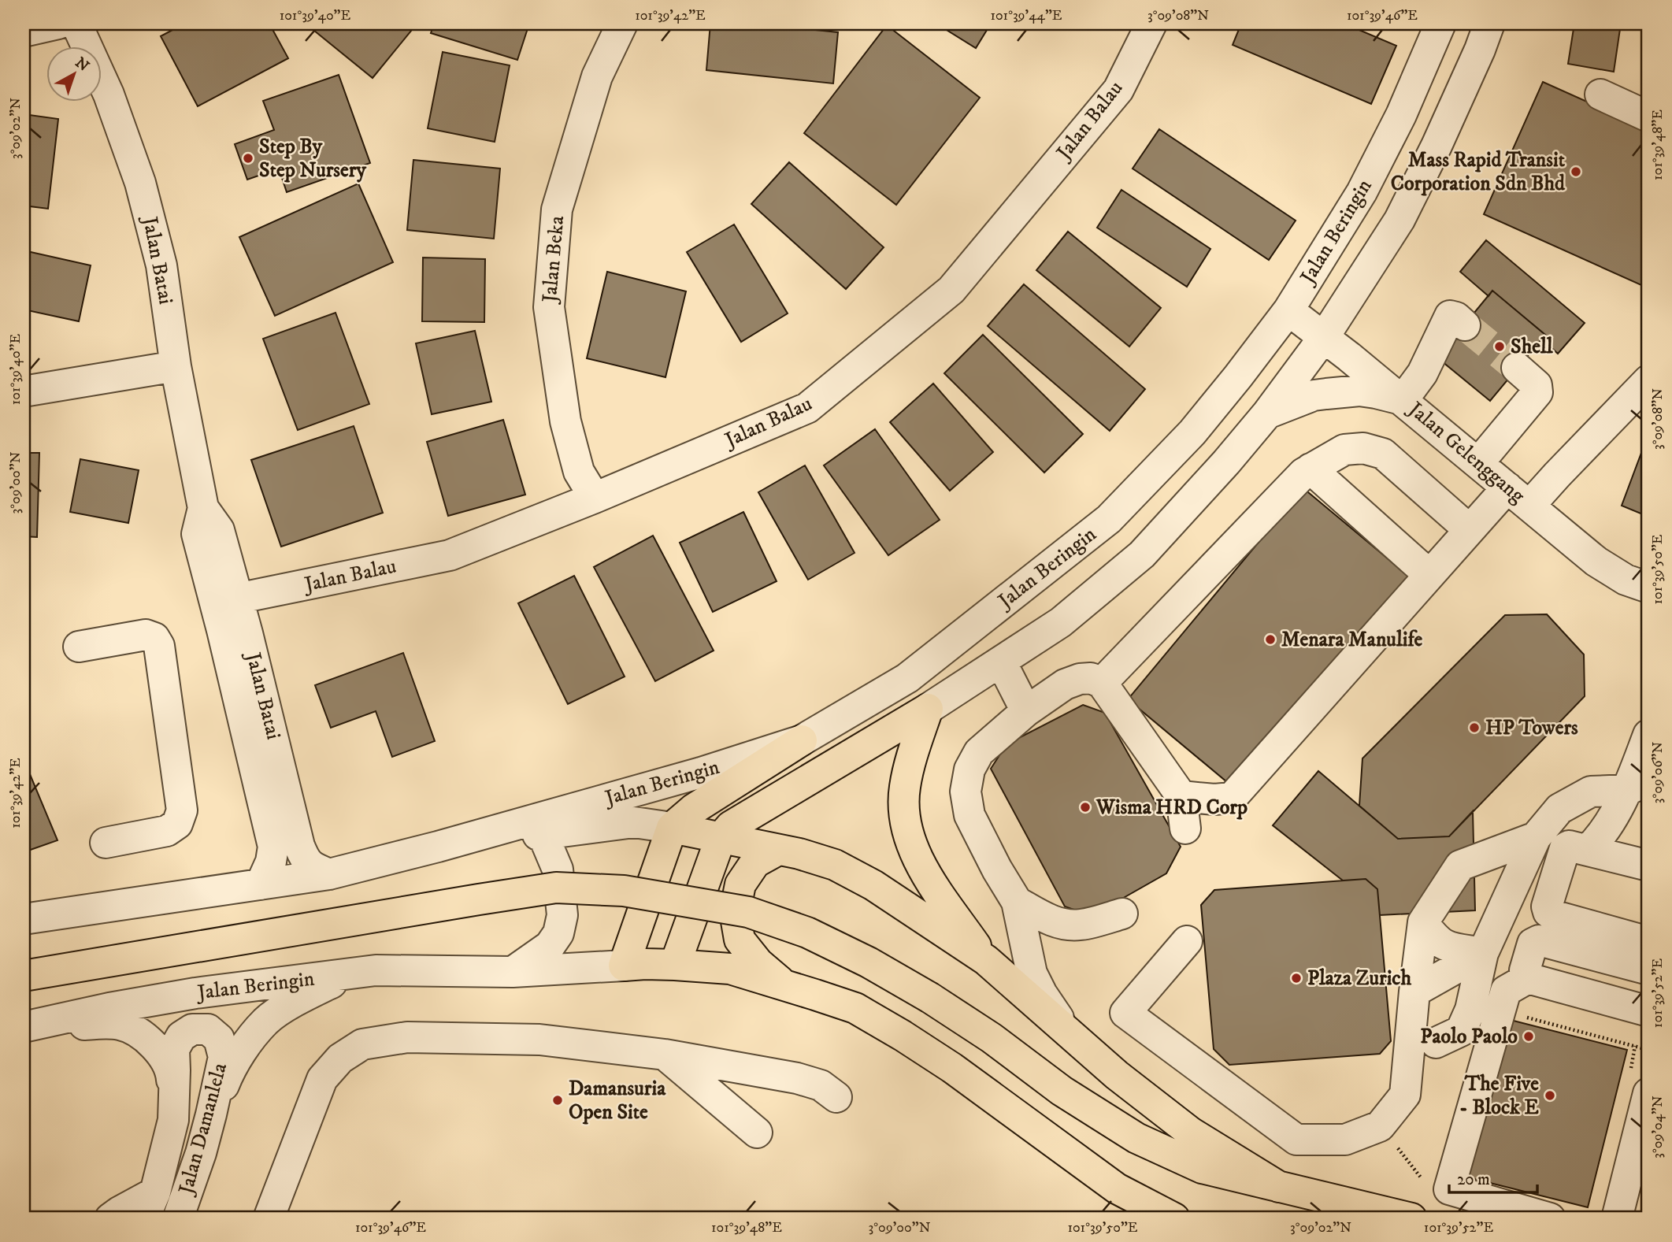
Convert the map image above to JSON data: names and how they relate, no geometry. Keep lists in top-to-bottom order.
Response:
{
  "streets": {
    "street": [
      "Jalan Balau",
      "Jalan Beringin",
      "Jalan Beka",
      "Jalan Batai",
      "Jalan Gelenggang",
      "Jalan Damanlela"
    ]
  },
  "crossings": [
    ["Jalan Balau", "Jalan Beka"],
    ["Jalan Balau", "Jalan Batai"],
    ["Jalan Beringin", "Jalan Batai"],
    ["Jalan Beringin", "Jalan Gelenggang"]
  ],
  "places": [
    "Step By Step Nursery",
    "Mass Rapid Transit Corporation Sdn Bhd",
    "Shell",
    "Menara Manulife",
    "HP Towers",
    "Wisma HRD Corp",
    "Plaza Zurich",
    "Paolo Paolo",
    "The Five - Block E",
    "Damansuria Open Site"
  ],
  "scale_bar": "20 m",
  "north": "top right",
  "coordinates": [
    "101°39'40\"E",
    "101°39'42\"E",
    "101°39'44\"E",
    "3°09'08\"N",
    "101°39'46\"E",
    "3°09'02\"N",
    "101°39'48\"E",
    "3°09'00\"N",
    "101°39'50\"E",
    "3°09'06\"N",
    "101°39'52\"E",
    "3°09'04\"N"
  ]
}
